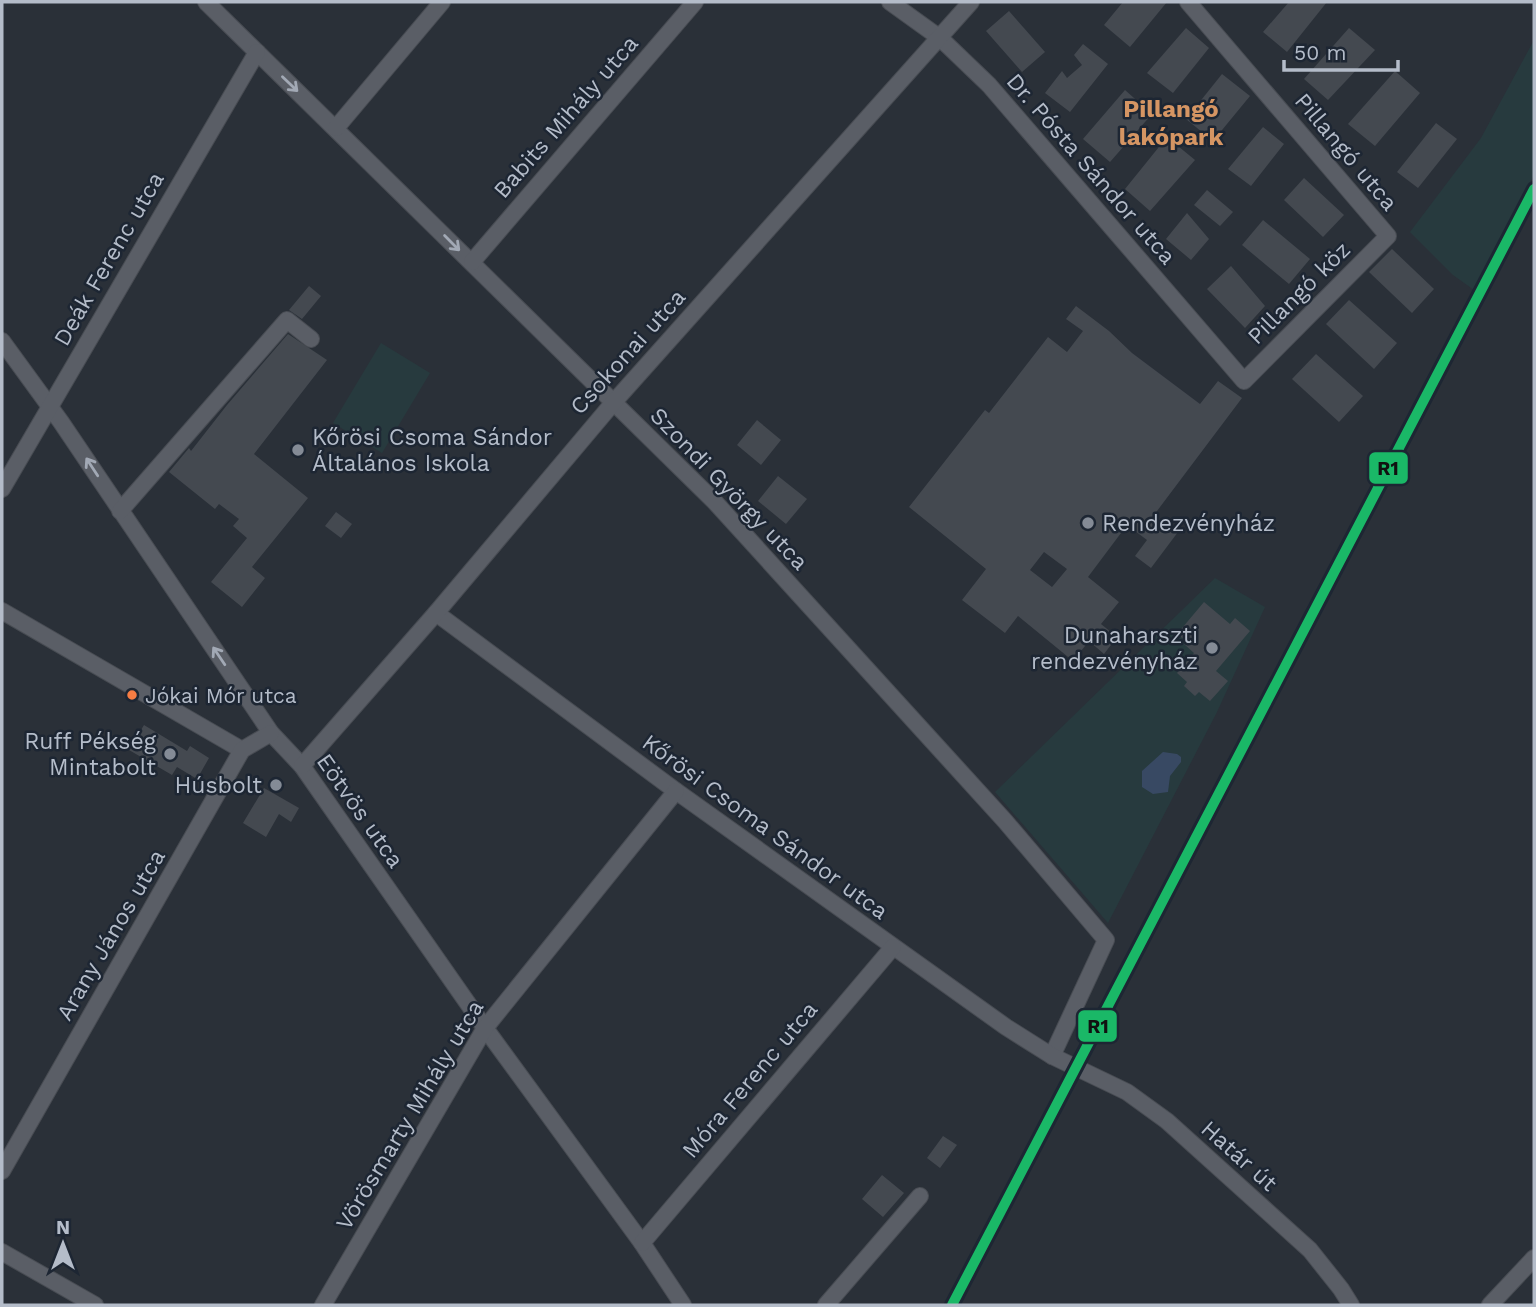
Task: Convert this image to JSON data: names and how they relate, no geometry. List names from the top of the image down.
{
  "streets": {
    "street": [
      "Babits Mihály utca",
      "Pillangó utca",
      "Dr. Pósta Sándor utca",
      "Deák Ferenc utca",
      "Pillangó köz",
      "Csokonai utca",
      "Szondi György utca",
      "Eötvös utca",
      "Kőrösi Csoma Sándor utca",
      "Arany János utca",
      "Móra Ferenc utca",
      "Vörösmarty Mihály utca",
      "Határ út"
    ]
  },
  "crossings": [
    ["Babits Mihály utca", "Szondi György utca"],
    ["Pillangó utca", "Pillangó köz"],
    ["Dr. Pósta Sándor utca", "Pillangó köz"],
    ["Dr. Pósta Sándor utca", "Csokonai utca"],
    ["Deák Ferenc utca", "Szondi György utca"],
    ["Deák Ferenc utca", "Eötvös utca"],
    ["Csokonai utca", "Szondi György utca"],
    ["Csokonai utca", "Eötvös utca"],
    ["Csokonai utca", "Kőrösi Csoma Sándor utca"],
    ["Szondi György utca", "Kőrösi Csoma Sándor utca"],
    ["Eötvös utca", "Arany János utca"],
    ["Eötvös utca", "Móra Ferenc utca"],
    ["Eötvös utca", "Vörösmarty Mihály utca"],
    ["Kőrösi Csoma Sándor utca", "Móra Ferenc utca"],
    ["Kőrösi Csoma Sándor utca", "Vörösmarty Mihály utca"],
    ["Kőrösi Csoma Sándor utca", "Határ út"]
  ],
  "districts": ["Pillangó lakópark"],
  "places": [
    "Kőrösi Csoma Sándor Általános Iskola",
    "Rendezvényház",
    "Dunaharszti rendezvényház",
    "Jókai Mór utca",
    "Ruff Pékség Mintabolt",
    "Húsbolt"
  ],
  "lines": ["transit line R1"],
  "scale_bar": "50 m",
  "north": "top"
}
